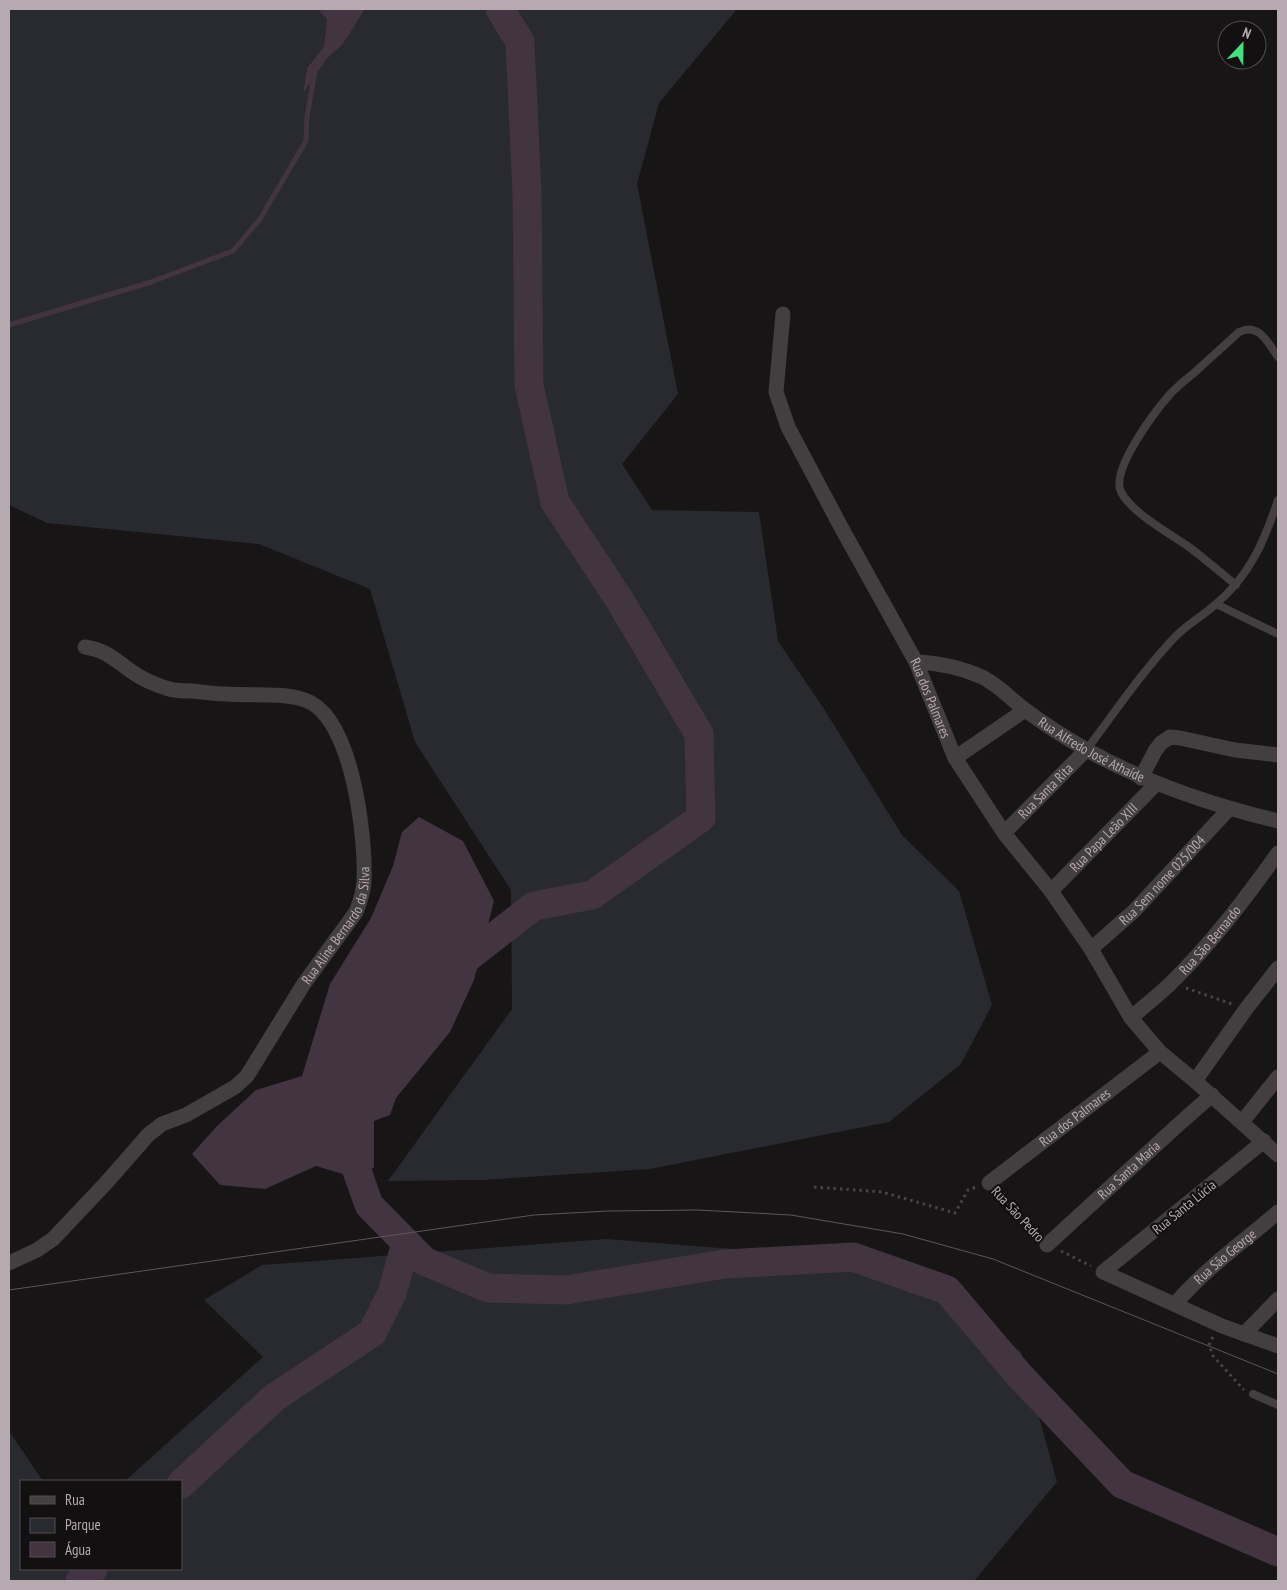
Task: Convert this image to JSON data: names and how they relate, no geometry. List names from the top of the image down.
{
  "streets": {
    "street": [
      "Rua dos Palmares",
      "Rua Alfredo José Athaíde",
      "Rua Santa Rita",
      "Rua Papa Leão XIII",
      "Rua Sem nome 025/004",
      "Rua Aline Bernardo da Silva",
      "Rua São Bernardo",
      "Rua Santa Maria",
      "Rua Santa Lúcia",
      "Rua São George"
    ],
    "path": ["Rua São Pedro"]
  },
  "crossings": [
    ["Rua dos Palmares", "Rua Alfredo José Athaíde"],
    ["Rua dos Palmares", "Rua Santa Rita"],
    ["Rua dos Palmares", "Rua Papa Leão XIII"],
    ["Rua dos Palmares", "Rua Sem nome 025/004"],
    ["Rua dos Palmares", "Rua São Bernardo"],
    ["Rua dos Palmares", "Rua Santa Maria"],
    ["Rua dos Palmares", "Rua Santa Lúcia"],
    ["Rua dos Palmares", "Rua São Pedro"],
    ["Rua Alfredo José Athaíde", "Rua Santa Rita"],
    ["Rua Alfredo José Athaíde", "Rua Papa Leão XIII"],
    ["Rua Alfredo José Athaíde", "Rua Sem nome 025/004"],
    ["Rua Santa Maria", "Rua São Pedro"],
    ["Rua Santa Lúcia", "Rua São Pedro"]
  ],
  "legend": ["Rua", "Parque", "Água"],
  "north": "top"
}
